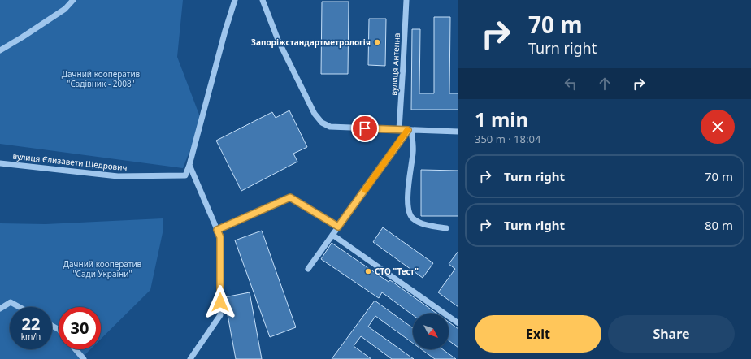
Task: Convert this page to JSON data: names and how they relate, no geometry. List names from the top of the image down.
{
  "streets": {
    "street": ["вулиця Антенна", "вулиця Єлизавети Щедрович"]
  },
  "parks": ["Дачний кооператив \"Садівник - 2008\"", "Дачний кооператив \"Сади України\""],
  "places": ["Запоріжстандартметрологія", "СТО \"Тест\""],
  "north": "bottom right",
  "page": {
    "turn": ["70 m", "Turn right"],
    "heading": ["1 min", "350 m · 18:04"],
    "list": [
      {
        "name": "Turn right",
        "value": "70 m"
      },
      {
        "name": "Turn right",
        "value": "80 m"
      }
    ],
    "speed": "22 km/h",
    "limit": "30",
    "buttons": ["Exit", "Share"]
  }
}
